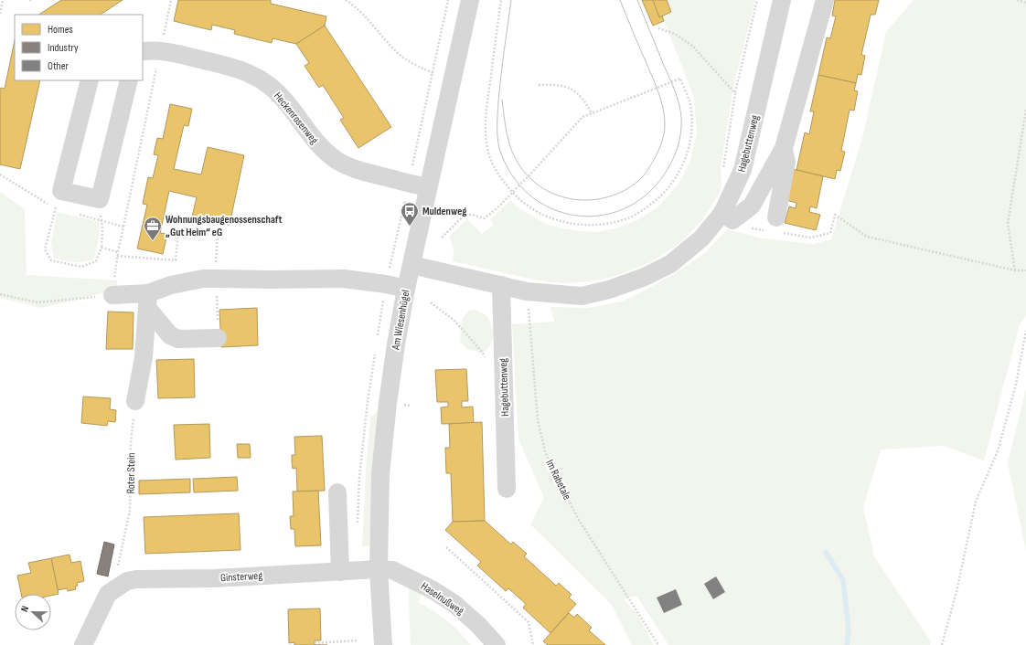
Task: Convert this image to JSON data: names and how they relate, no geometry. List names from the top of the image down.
{
  "streets": {
    "street": [
      "Heckenrosenweg",
      "Hagebuttenweg",
      "Am Wiesenhügel",
      "Ginsterweg",
      "Haselnußweg"
    ],
    "path": ["Roter Stein", "Im Rabetale"]
  },
  "crossings": [
    ["Heckenrosenweg", "Am Wiesenhügel"],
    ["Hagebuttenweg", "Am Wiesenhügel"],
    ["Hagebuttenweg", "Im Rabetale"],
    ["Am Wiesenhügel", "Ginsterweg"],
    ["Am Wiesenhügel", "Haselnußweg"],
    ["Ginsterweg", "Haselnußweg"]
  ],
  "places": {
    "bus stop": ["Muldenweg"],
    "office": ["Wohnungsbaugenossenschaft „Gut Heim“ eG"]
  },
  "legend": ["Homes", "Industry", "Other"],
  "north": "left"
}
